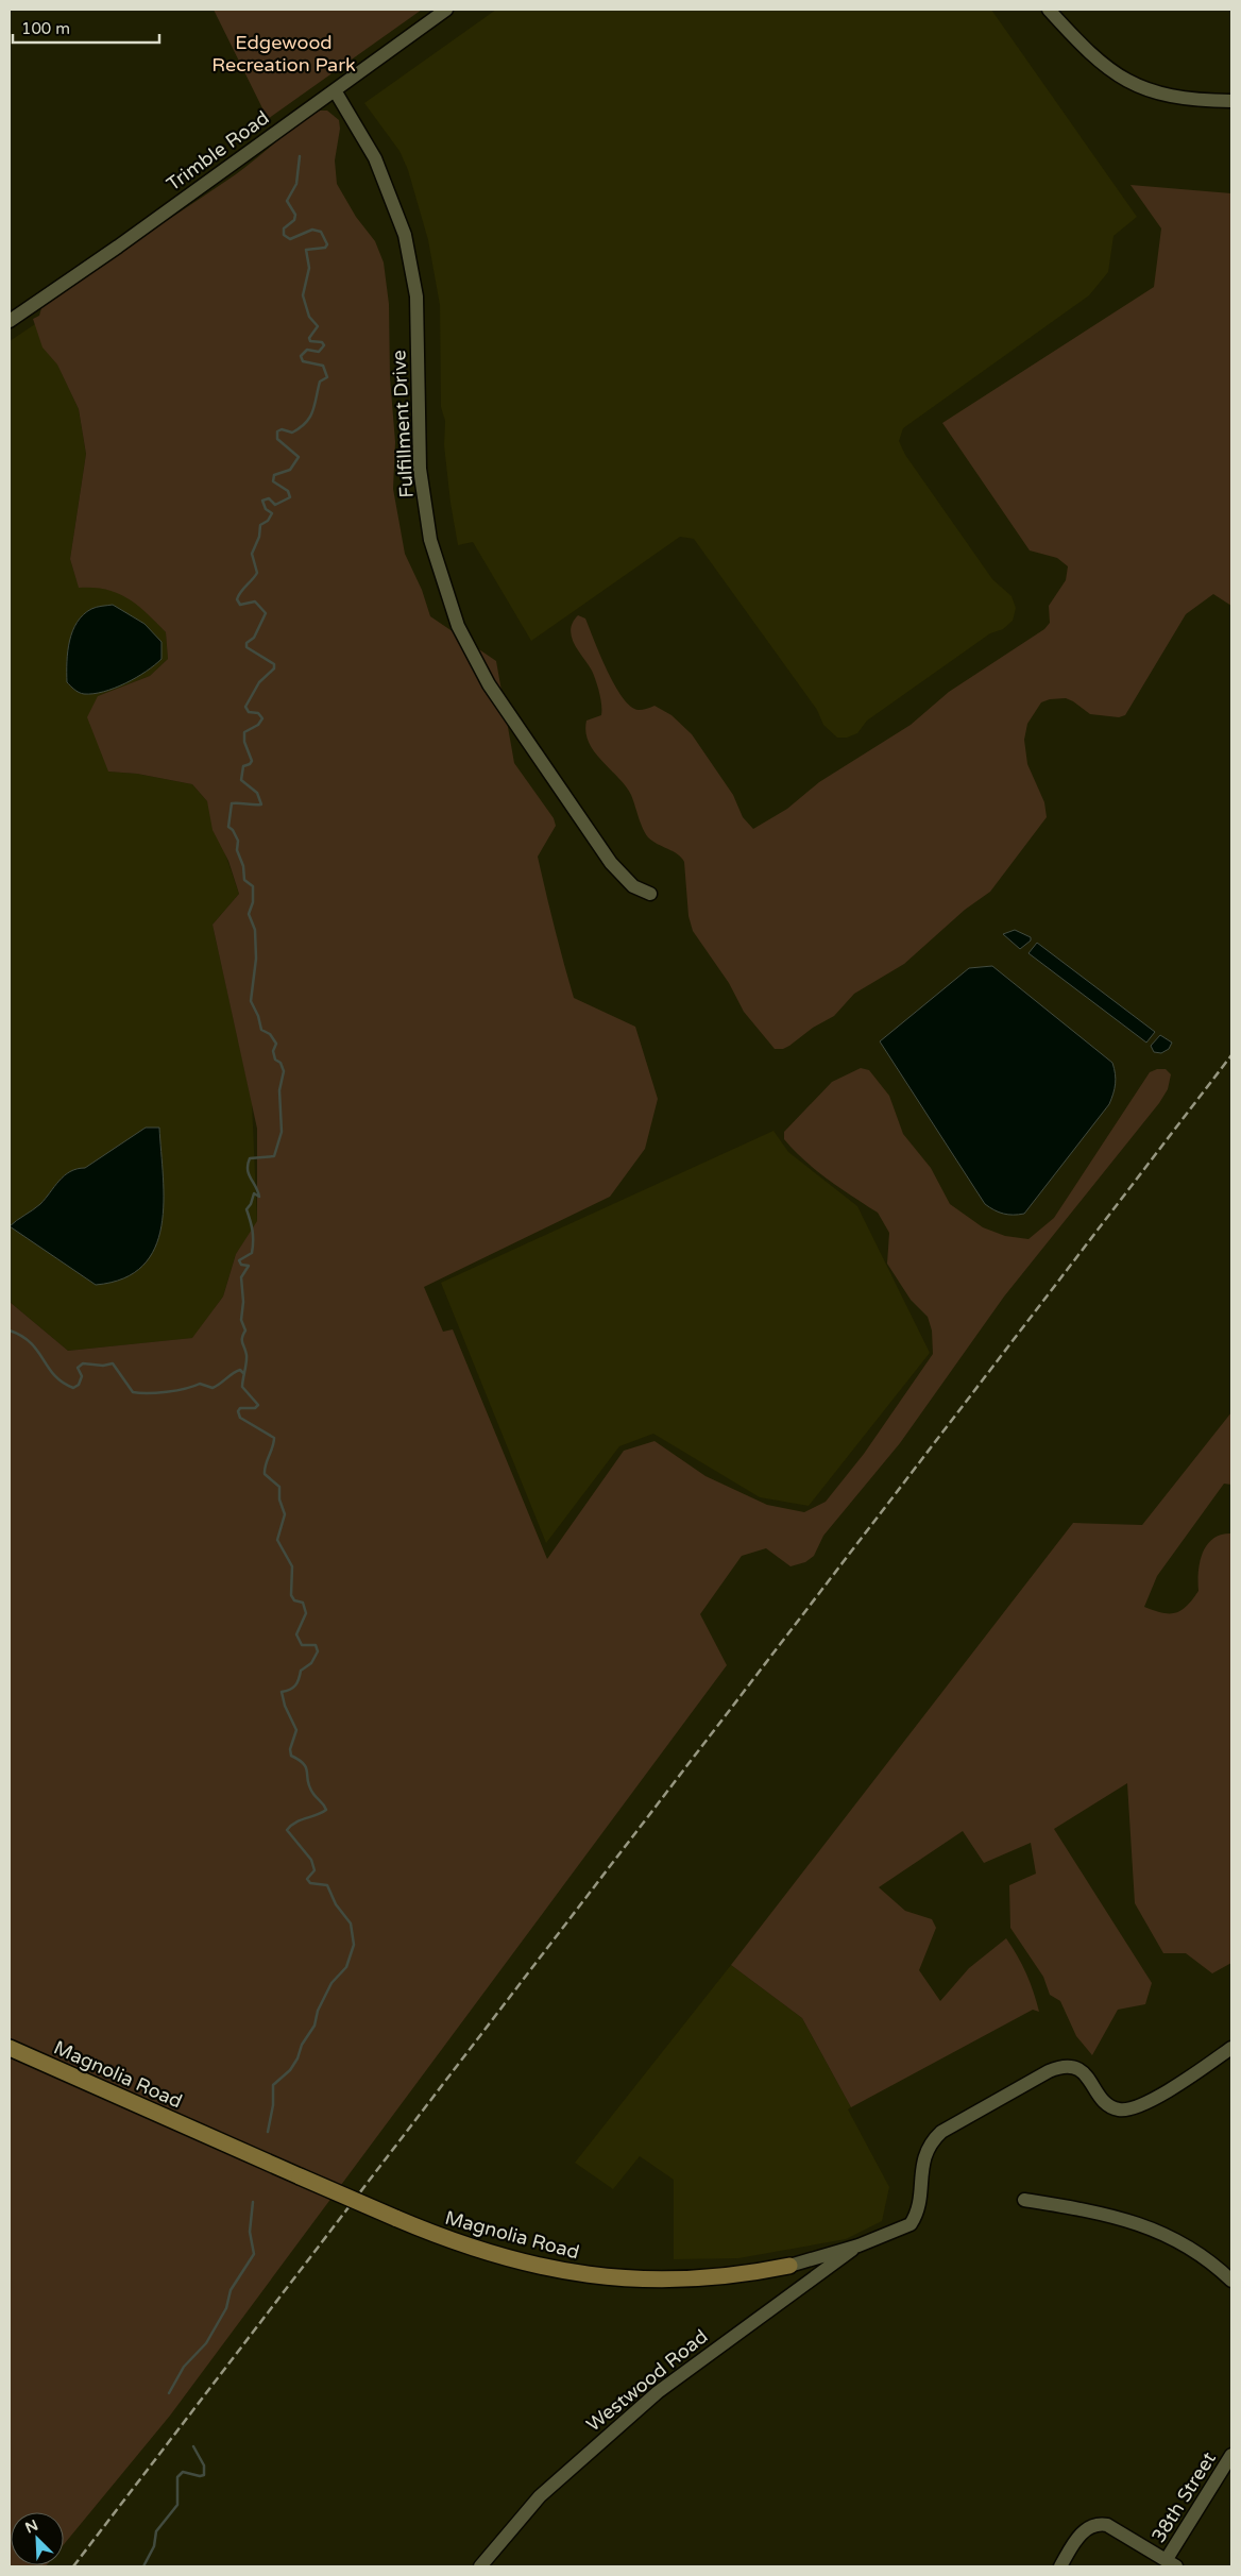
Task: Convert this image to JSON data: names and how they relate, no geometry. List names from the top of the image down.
{
  "streets": {
    "main road": ["Magnolia Road"],
    "street": [
      "Trimble Road",
      "Fulfillment Drive",
      "Westwood Road",
      "38th Street"
    ]
  },
  "crossings": [
    ["Trimble Road", "Fulfillment Drive"],
    ["Magnolia Road", "Westwood Road"]
  ],
  "parks": ["Edgewood Recreation Park"],
  "scale_bar": "100 m",
  "north": "top left"
}
